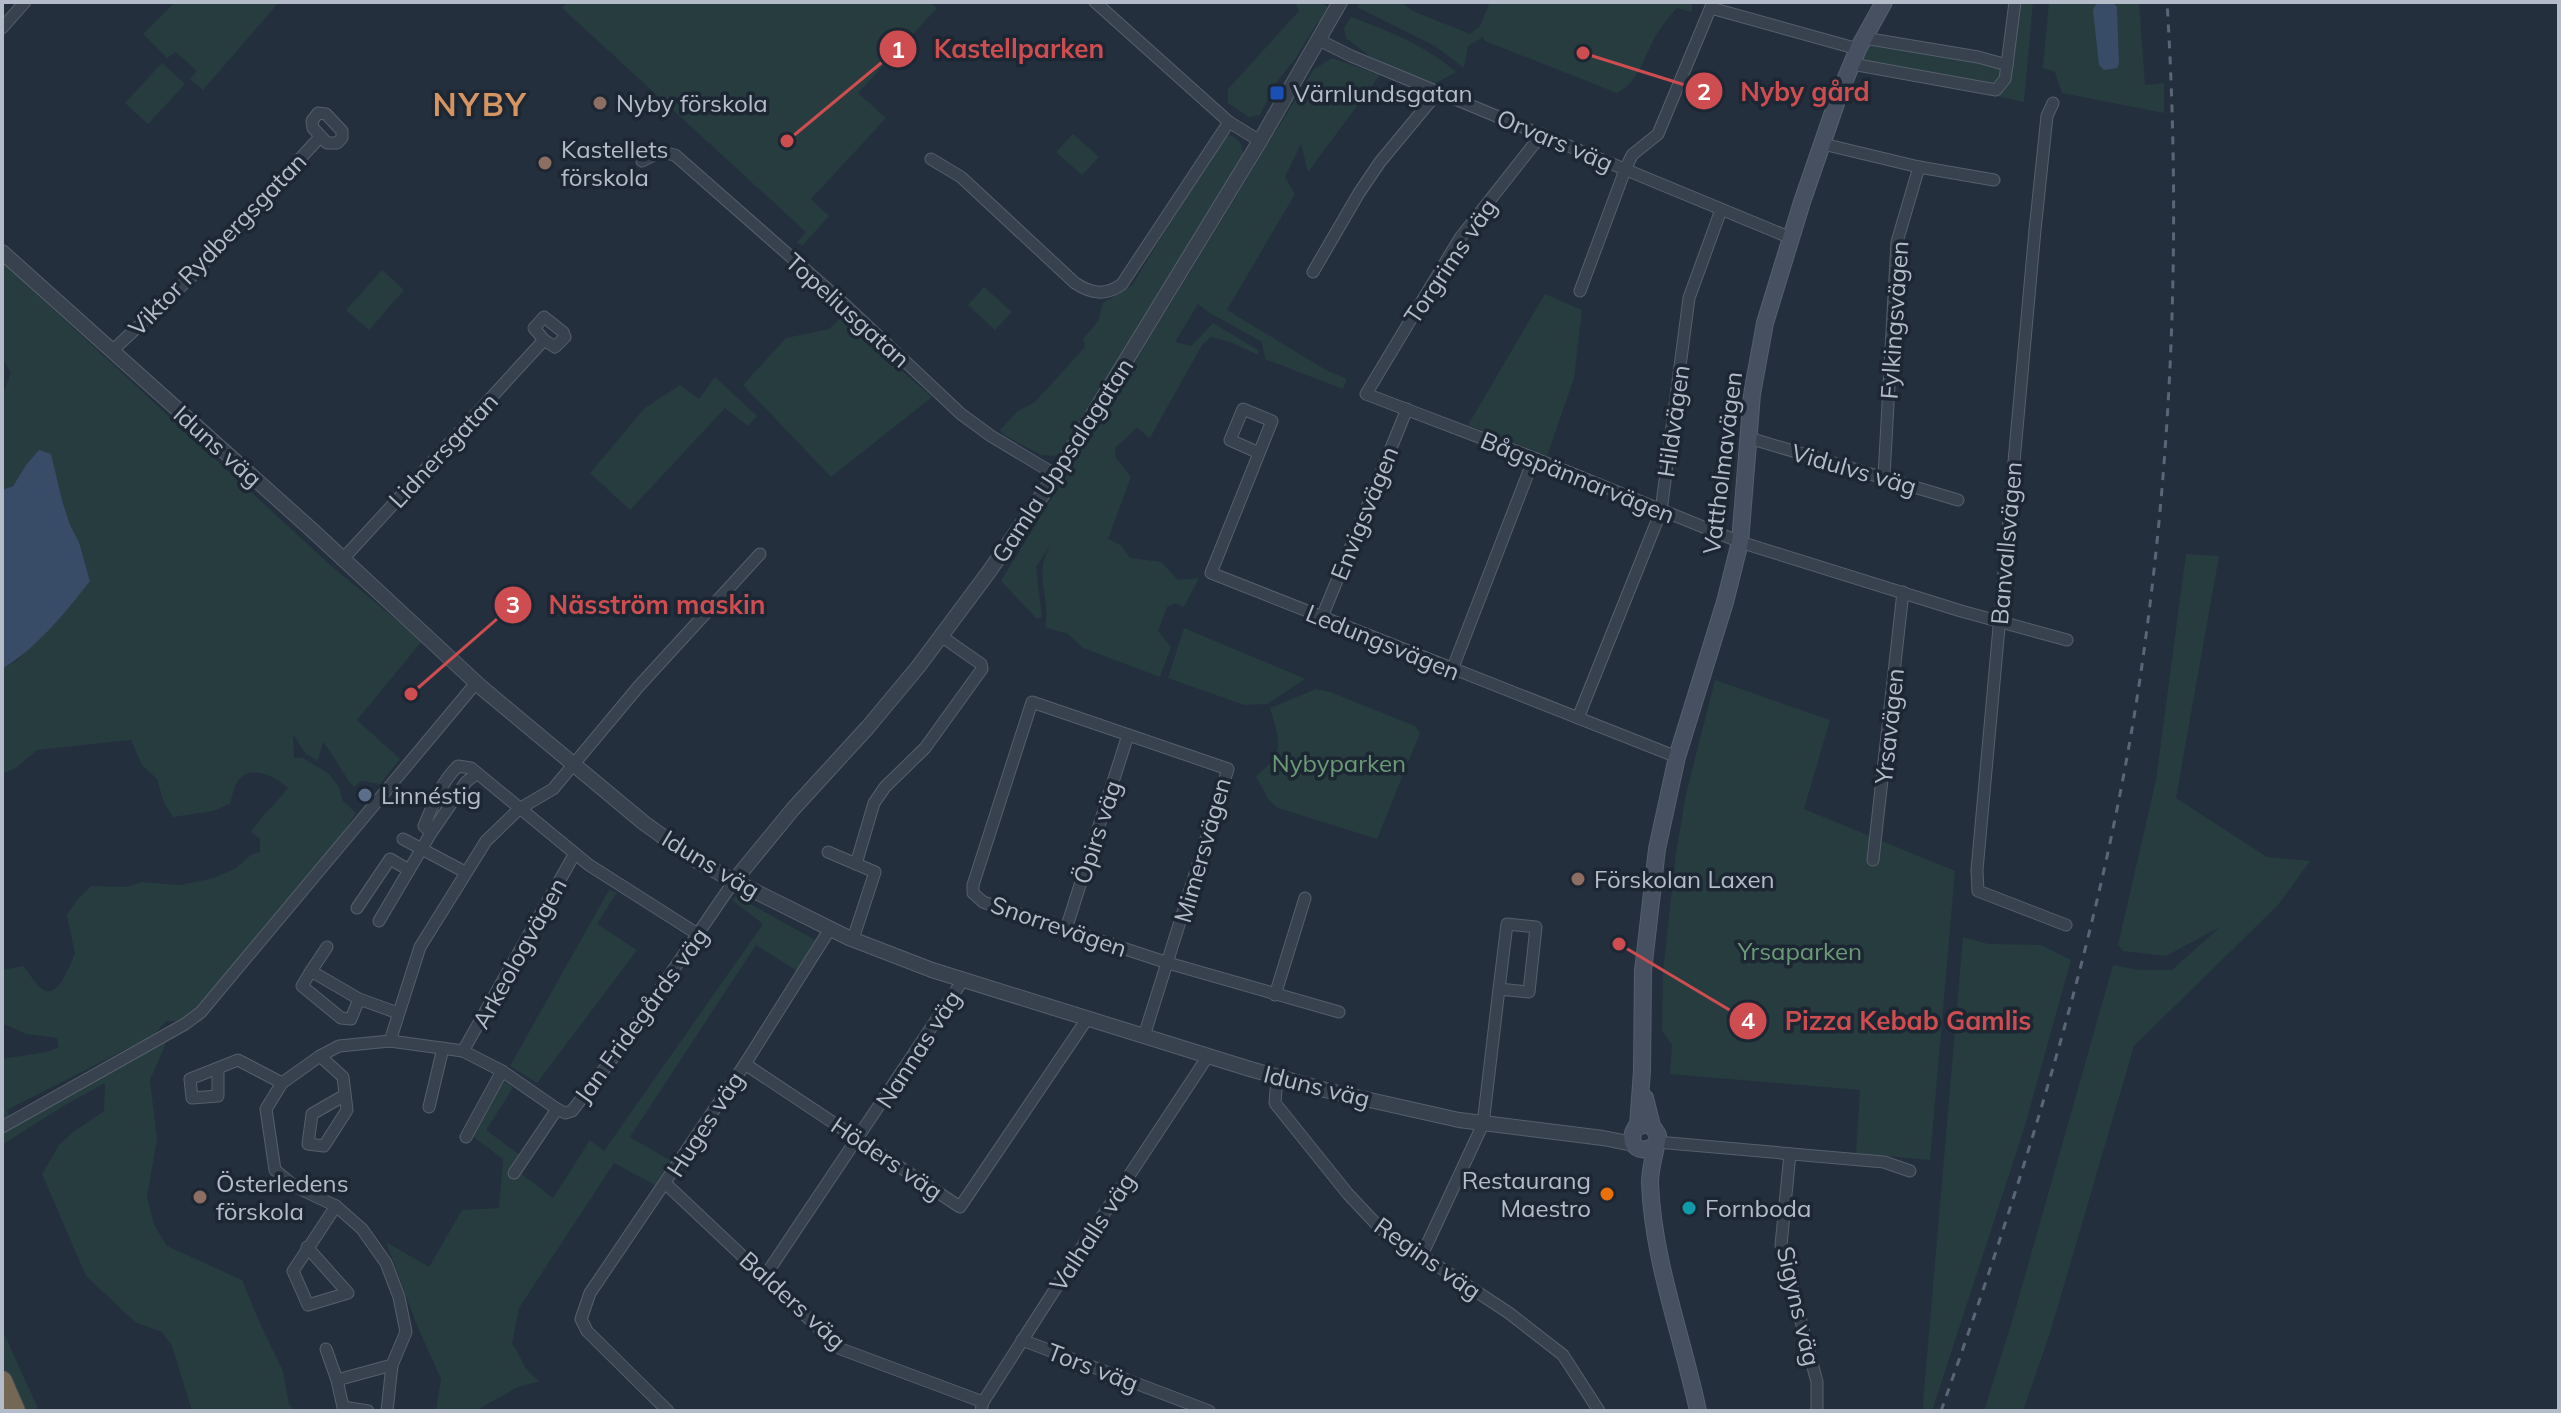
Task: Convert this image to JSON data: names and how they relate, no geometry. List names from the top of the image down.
{
  "streets": {
    "main road": ["Vattholmavägen"],
    "street": [
      "Orvars väg",
      "Viktor Rydbergsgatan",
      "Torgrims väg",
      "Topeliusgatan",
      "Fylkingsvägen",
      "Hildvägen",
      "Iduns väg",
      "Lidnersgatan",
      "Gamla Uppsalagatan",
      "Vidulvs väg",
      "Bågspännarvägen",
      "Envigsvägen",
      "Banvallsvägen",
      "Ledungsvägen",
      "Yrsavägen",
      "Öpirs väg",
      "Mimersvägen",
      "Snorrevägen",
      "Arkeologvägen",
      "Jan Fridegårds väg",
      "Nannas väg",
      "Huges väg",
      "Höders väg",
      "Valhalls väg",
      "Regins väg",
      "Balders väg",
      "Sigyns väg",
      "Tors väg"
    ]
  },
  "crossings": [
    ["Orvars väg", "Torgrims väg"],
    ["Orvars väg", "Hildvägen"],
    ["Orvars väg", "Gamla Uppsalagatan"],
    ["Orvars väg", "Vattholmavägen"],
    ["Viktor Rydbergsgatan", "Iduns väg"],
    ["Torgrims väg", "Bågspännarvägen"],
    ["Topeliusgatan", "Gamla Uppsalagatan"],
    ["Fylkingsvägen", "Vidulvs väg"],
    ["Hildvägen", "Bågspännarvägen"],
    ["Hildvägen", "Ledungsvägen"],
    ["Iduns väg", "Lidnersgatan"],
    ["Iduns väg", "Gamla Uppsalagatan"],
    ["Iduns väg", "Vattholmavägen"],
    ["Iduns väg", "Mimersvägen"],
    ["Iduns väg", "Jan Fridegårds väg"],
    ["Iduns väg", "Nannas väg"],
    ["Iduns väg", "Huges väg"],
    ["Iduns väg", "Höders väg"],
    ["Iduns väg", "Valhalls väg"],
    ["Iduns väg", "Sigyns väg"],
    ["Gamla Uppsalagatan", "Jan Fridegårds väg"],
    ["Vattholmavägen", "Vidulvs väg"],
    ["Vattholmavägen", "Bågspännarvägen"],
    ["Vattholmavägen", "Ledungsvägen"],
    ["Bågspännarvägen", "Envigsvägen"],
    ["Bågspännarvägen", "Banvallsvägen"],
    ["Bågspännarvägen", "Yrsavägen"],
    ["Envigsvägen", "Ledungsvägen"],
    ["Öpirs väg", "Mimersvägen"],
    ["Öpirs väg", "Snorrevägen"],
    ["Mimersvägen", "Snorrevägen"],
    ["Arkeologvägen", "Jan Fridegårds väg"],
    ["Nannas väg", "Höders väg"],
    ["Nannas väg", "Balders väg"],
    ["Huges väg", "Höders väg"],
    ["Huges väg", "Balders väg"],
    ["Valhalls väg", "Balders väg"],
    ["Valhalls väg", "Tors väg"]
  ],
  "districts": ["NYBY"],
  "parks": ["Nybyparken", "Yrsaparken"],
  "places": {
    "other": [
      "Nyby gård",
      "Nyby förskola",
      "Kastellparken",
      "Kastellets förskola",
      "Näsström maskin",
      "Linnéstig",
      "Förskolan Laxen",
      "Pizza Kebab Gamlis",
      "Restaurang Maestro",
      "Österledens förskola",
      "Fornboda"
    ],
    "transit": ["Värnlundsgatan"]
  }
}
